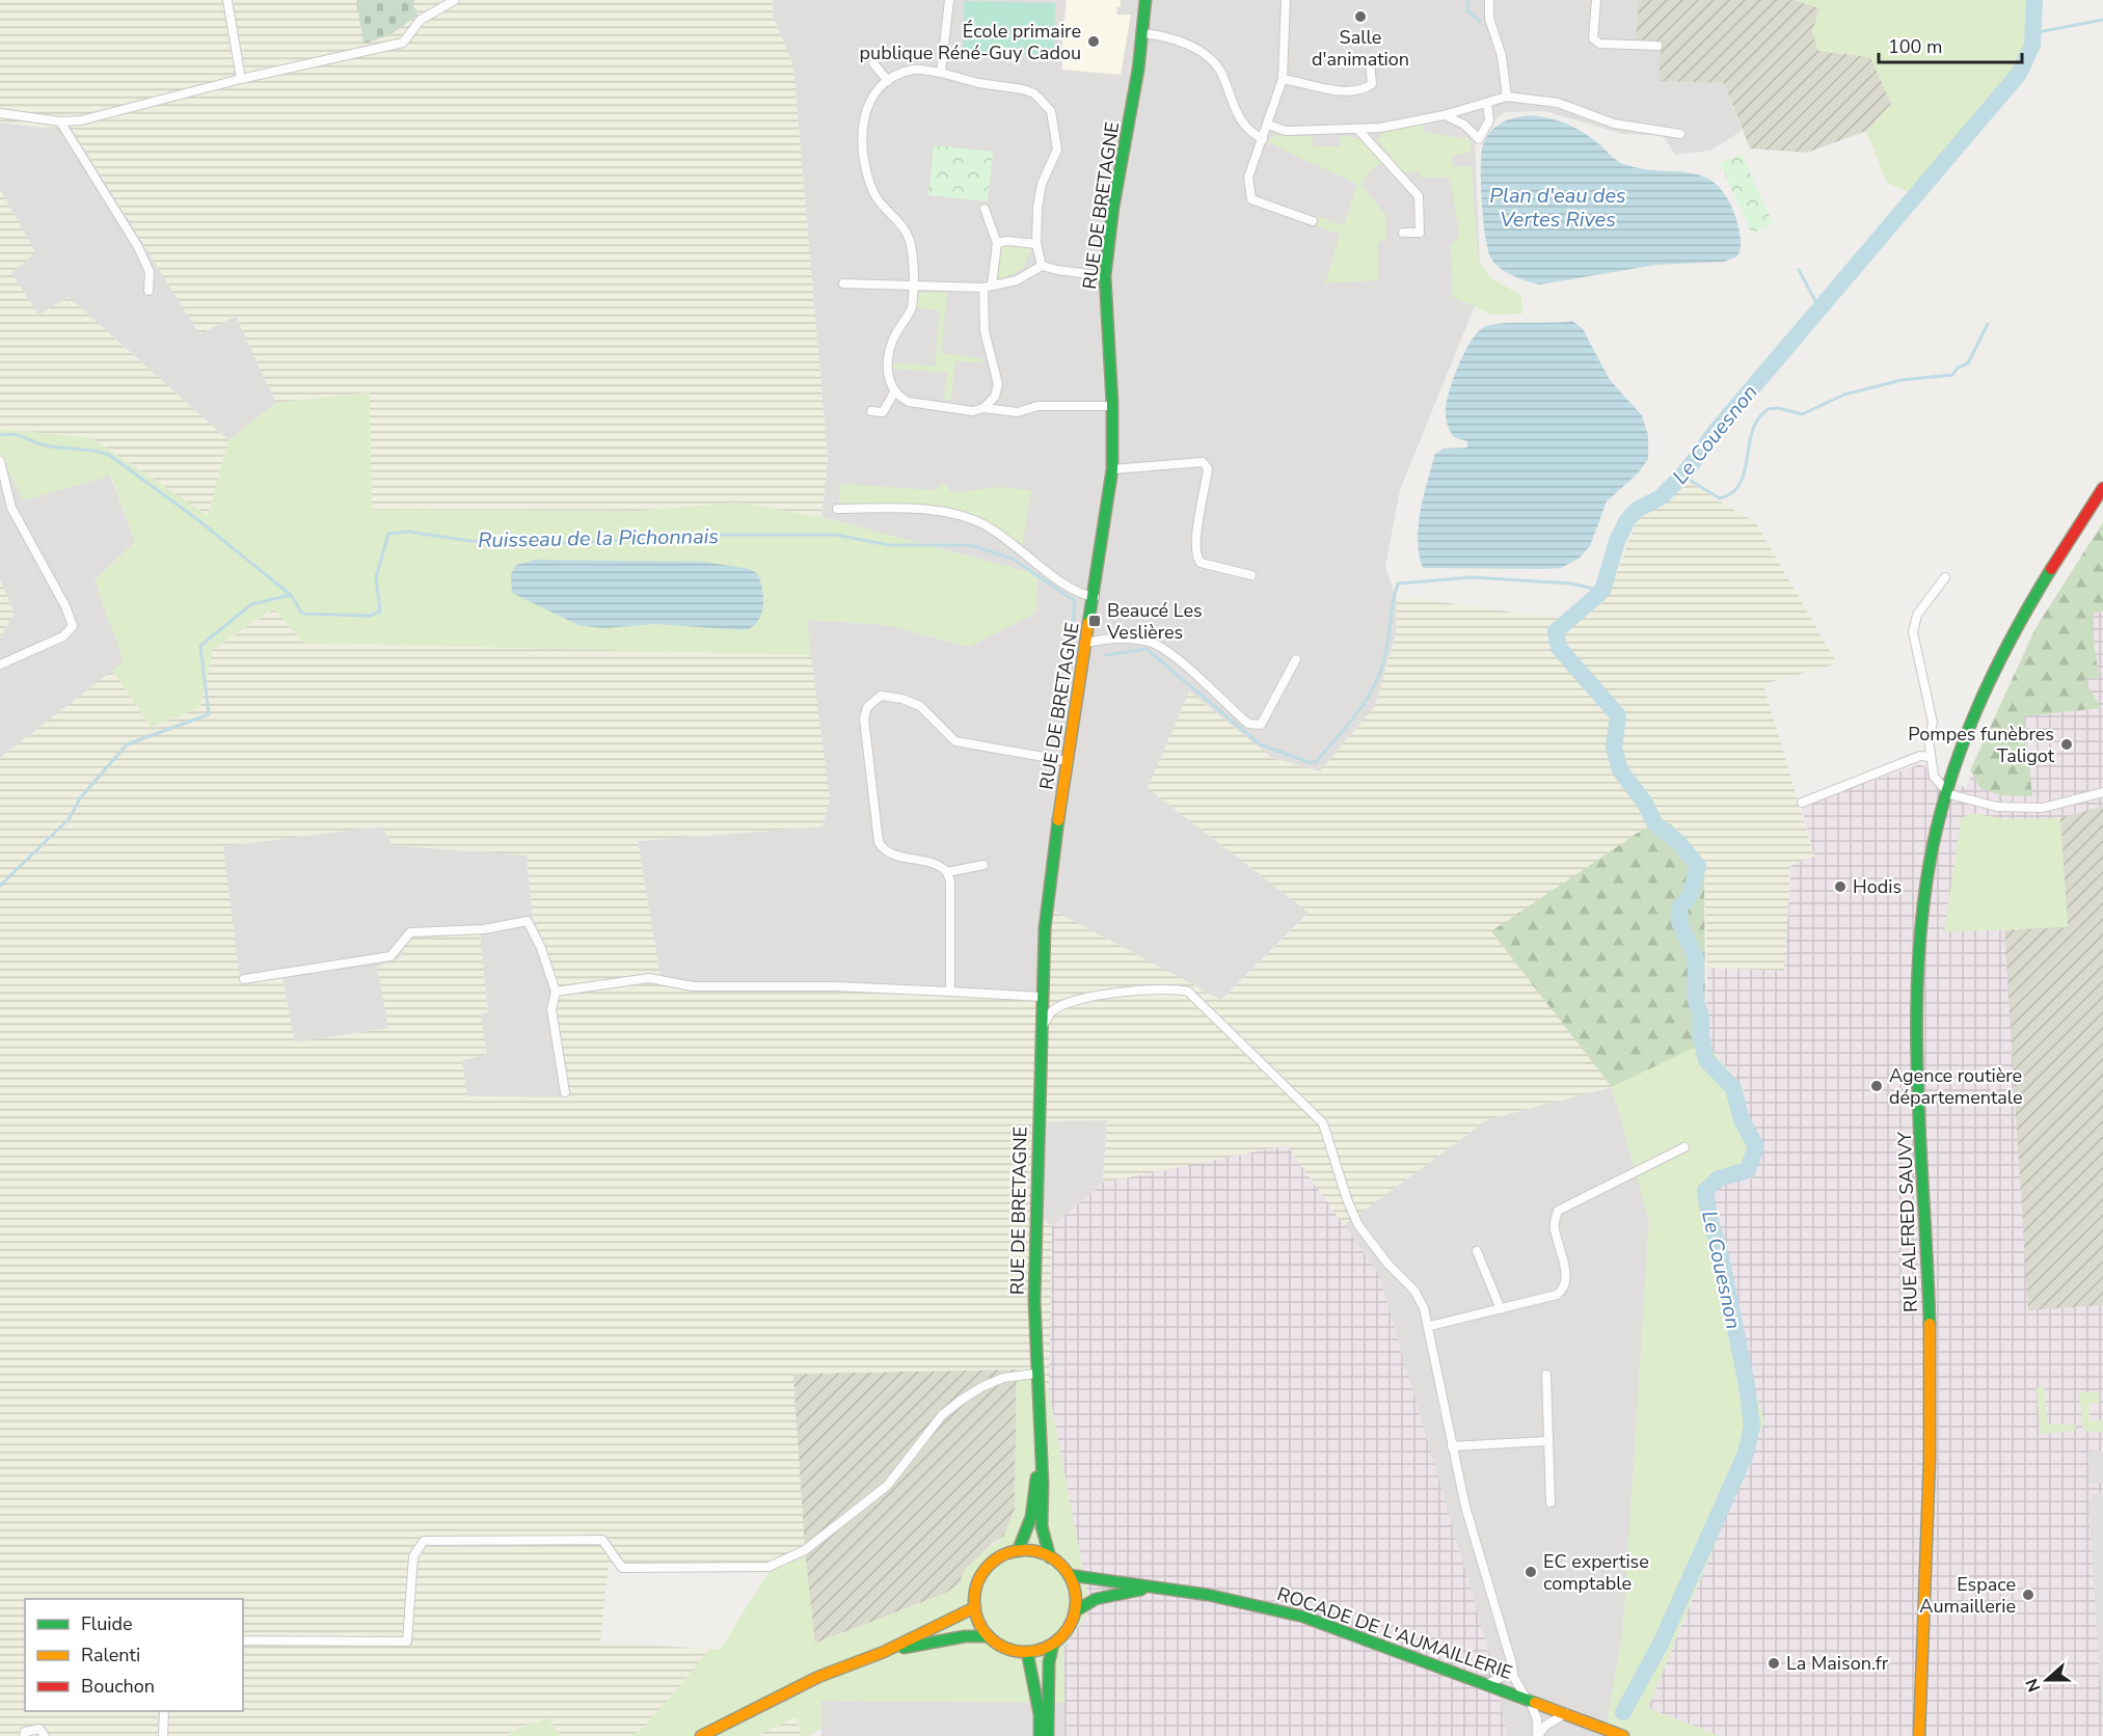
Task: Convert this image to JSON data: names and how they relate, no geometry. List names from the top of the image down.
{
  "streets": {
    "main road": ["RUE DE BRETAGNE", "RUE ALFRED SAUVY", "ROCADE DE L'AUMAILLERIE"]
  },
  "crossings": [
    ["RUE DE BRETAGNE", "ROCADE DE L'AUMAILLERIE"]
  ],
  "water": ["Plan d'eau des Vertes Rives", "Le Couesnon", "Ruisseau de la Pichonnais"],
  "places": {
    "other": [
      "Salle d'animation",
      "École primaire publique Réné-Guy Cadou",
      "Pompes funèbres Taligot",
      "Hodis",
      "Agence routière départementale",
      "EC expertise comptable",
      "Espace Aumaillerie",
      "La Maison.fr"
    ],
    "transit": ["Beaucé Les Veslières"]
  },
  "legend": ["Fluide", "Ralenti", "Bouchon"],
  "scale_bar": "100 m",
  "north": "left"
}
